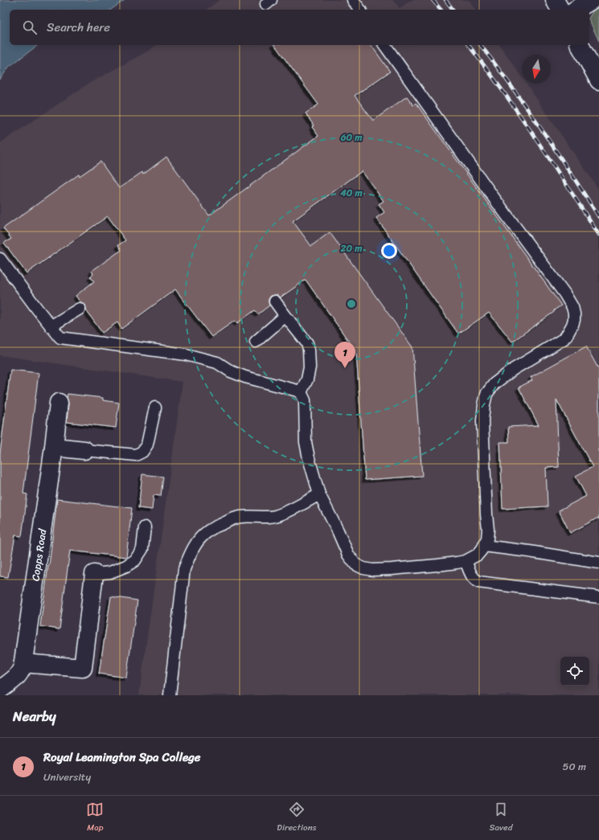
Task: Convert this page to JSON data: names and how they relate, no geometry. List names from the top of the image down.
{
  "streets": {
    "street": ["Copps Road"]
  },
  "north": "bottom",
  "page": {
    "search": "Search here",
    "pins": "1",
    "heading": "Nearby",
    "list": [
      {
        "mark": "1",
        "name": "Royal Leamington Spa College",
        "note": "University",
        "value": "50 m"
      }
    ],
    "nav": ["Map", "Directions", "Saved"]
  },
  "rings": ["60 m", "40 m", "20 m"]
}
